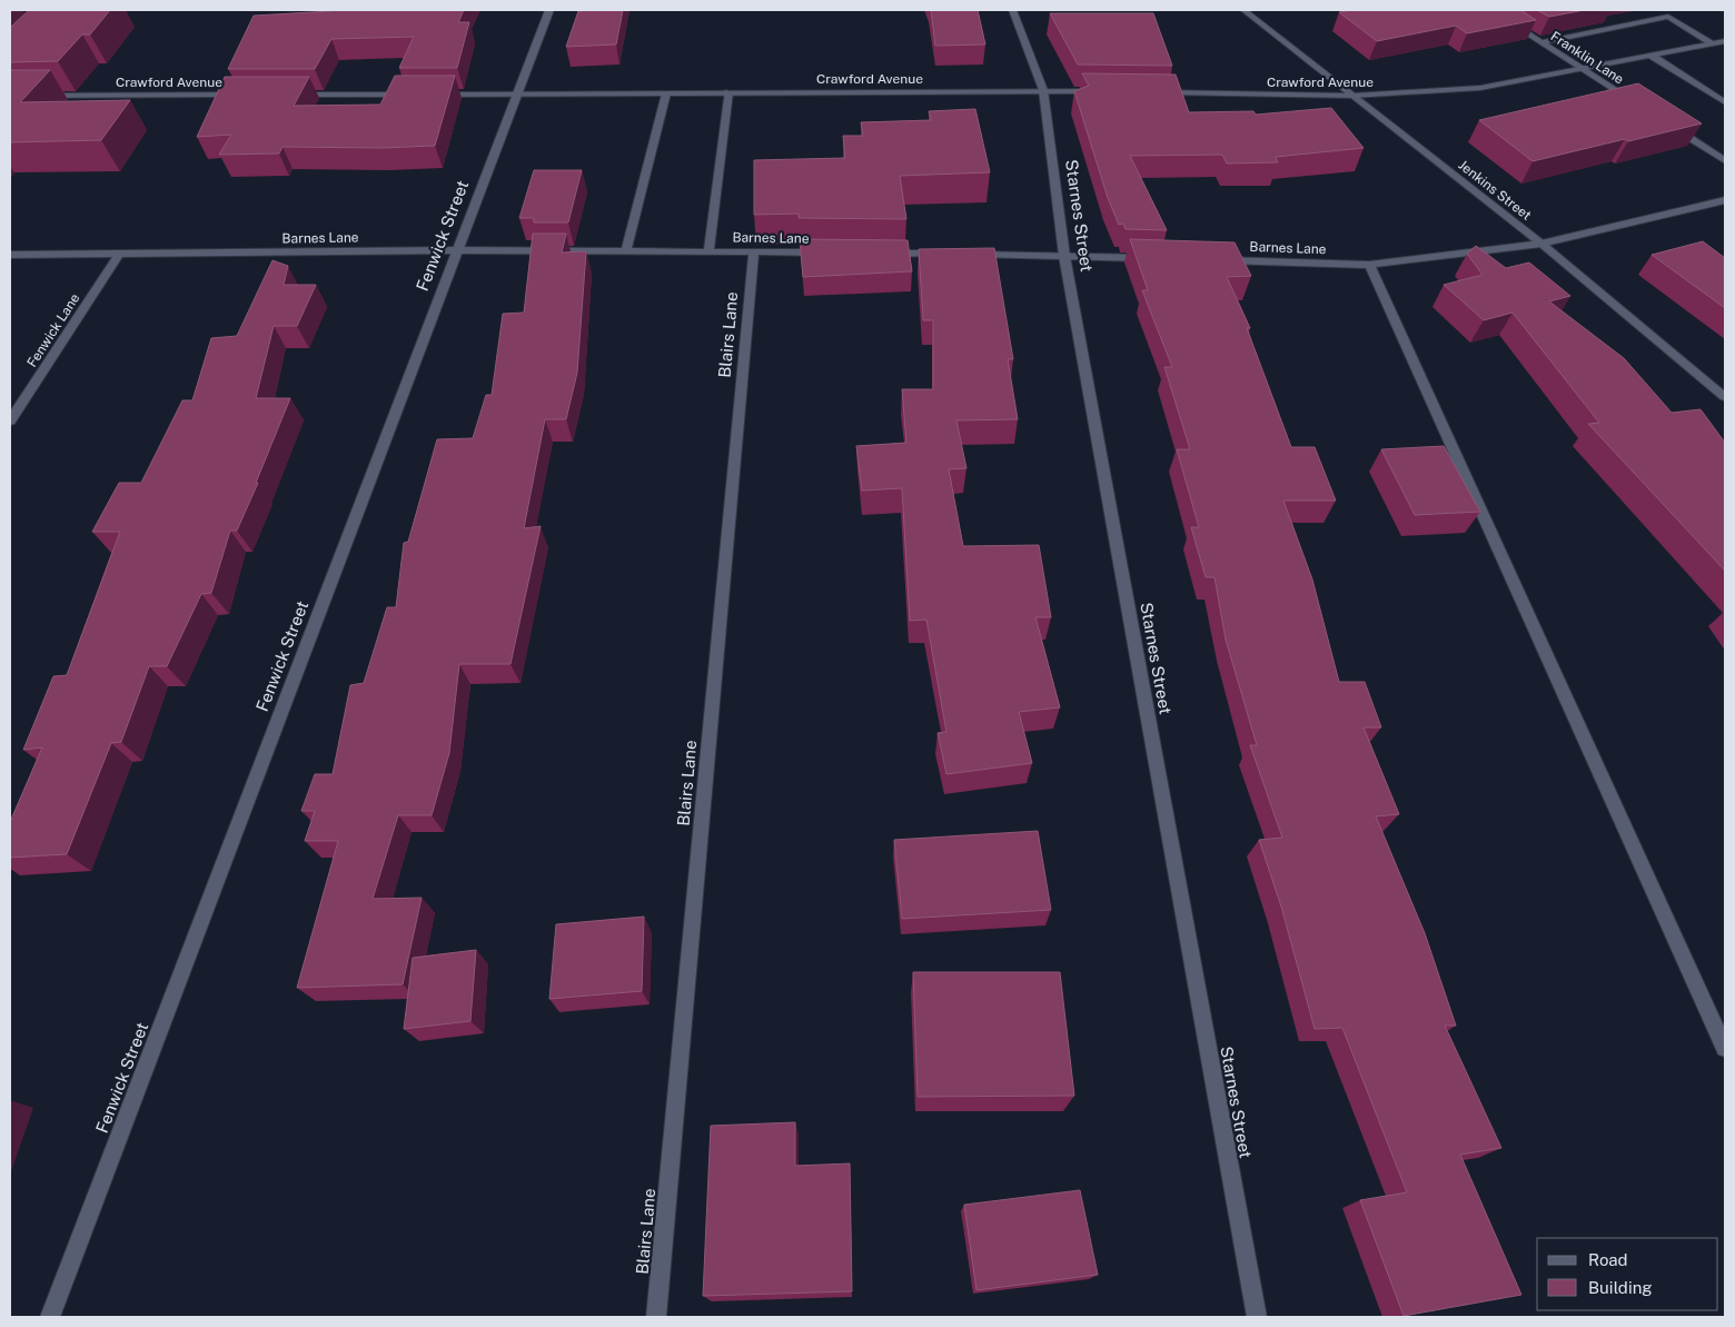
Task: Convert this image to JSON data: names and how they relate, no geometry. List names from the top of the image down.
{
  "streets": {
    "street": [
      "Franklin Lane",
      "Crawford Avenue",
      "Jenkins Street",
      "Starnes Street",
      "Fenwick Street",
      "Barnes Lane",
      "Fenwick Lane",
      "Blairs Lane"
    ]
  },
  "crossings": [
    ["Franklin Lane", "Crawford Avenue"],
    ["Crawford Avenue", "Jenkins Street"],
    ["Crawford Avenue", "Starnes Street"],
    ["Crawford Avenue", "Fenwick Street"],
    ["Jenkins Street", "Barnes Lane"],
    ["Fenwick Street", "Barnes Lane"],
    ["Barnes Lane", "Fenwick Lane"],
    ["Barnes Lane", "Blairs Lane"]
  ],
  "legend": ["Road", "Building"]
}
